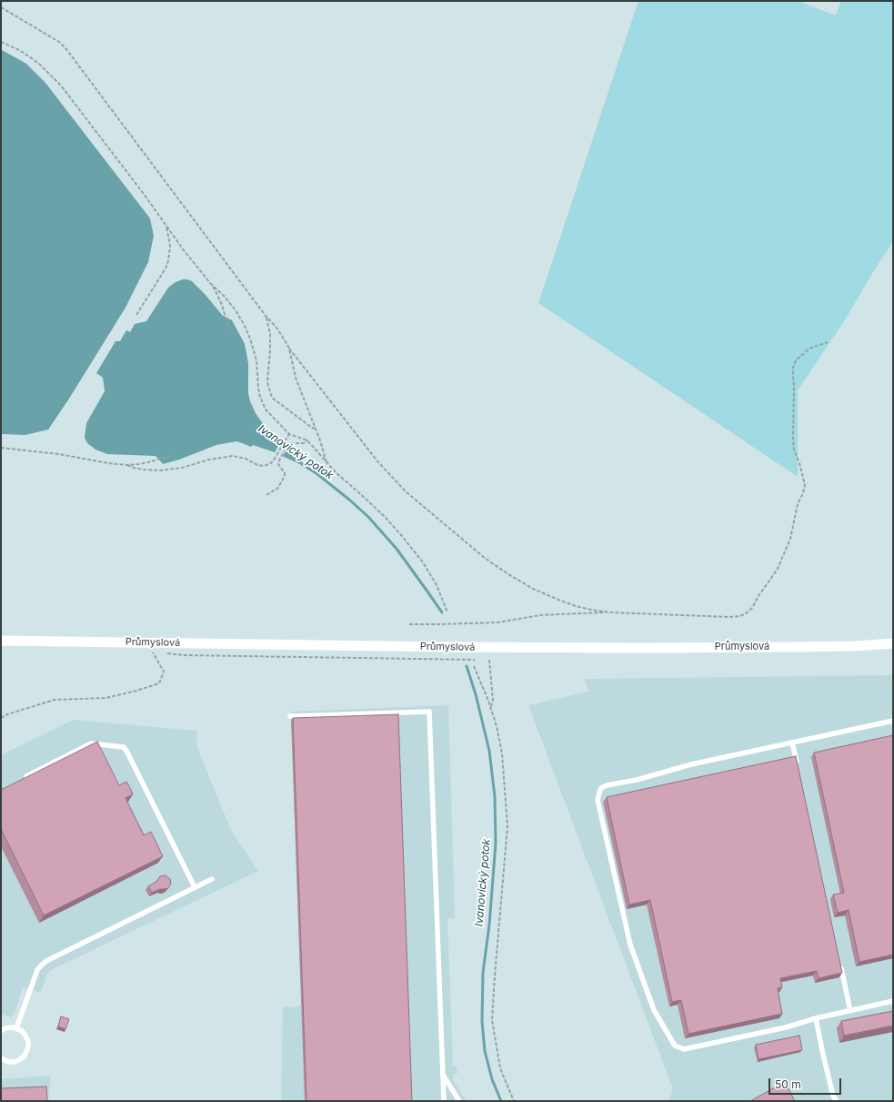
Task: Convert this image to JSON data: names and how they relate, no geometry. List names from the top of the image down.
{
  "streets": {
    "street": ["Průmyslová"]
  },
  "water": ["Ivanovický potok"],
  "scale_bar": "50 m"
}
